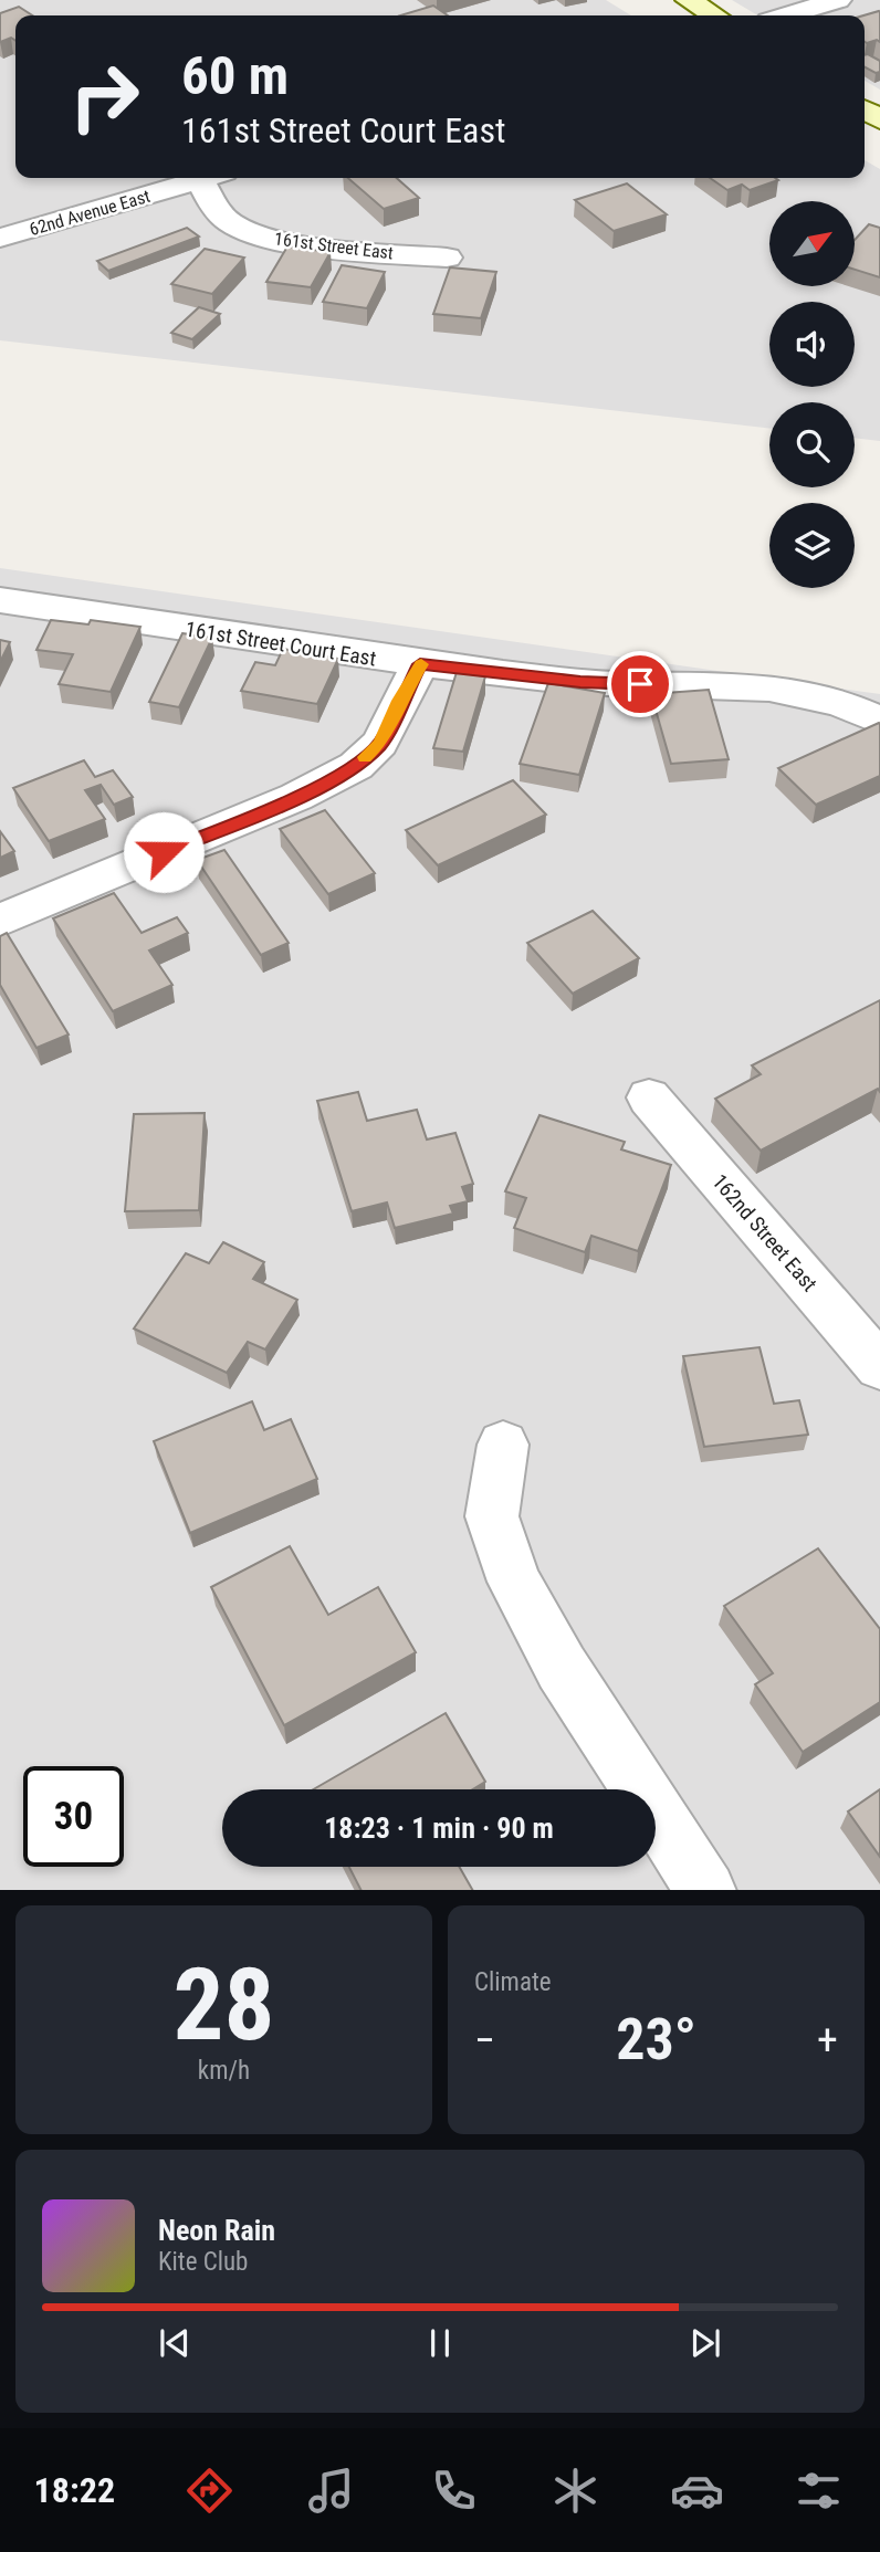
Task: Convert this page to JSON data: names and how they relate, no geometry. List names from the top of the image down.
{
  "streets": {
    "street": [
      "62nd Avenue East",
      "161st Street East",
      "161st Street Court East",
      "162nd Street East"
    ]
  },
  "north": "top right",
  "page": {
    "turn": ["60 m", "161st Street Court East"],
    "limit": "30",
    "trip": "18:23 · 1 min · 90 m",
    "tile": [
      ["28", "km/h"],
      "Climate"
    ],
    "heat": ["−", "23°", "+"],
    "song": ["Neon Rain", "Kite Club"],
    "tabs": "18:22"
  }
}
